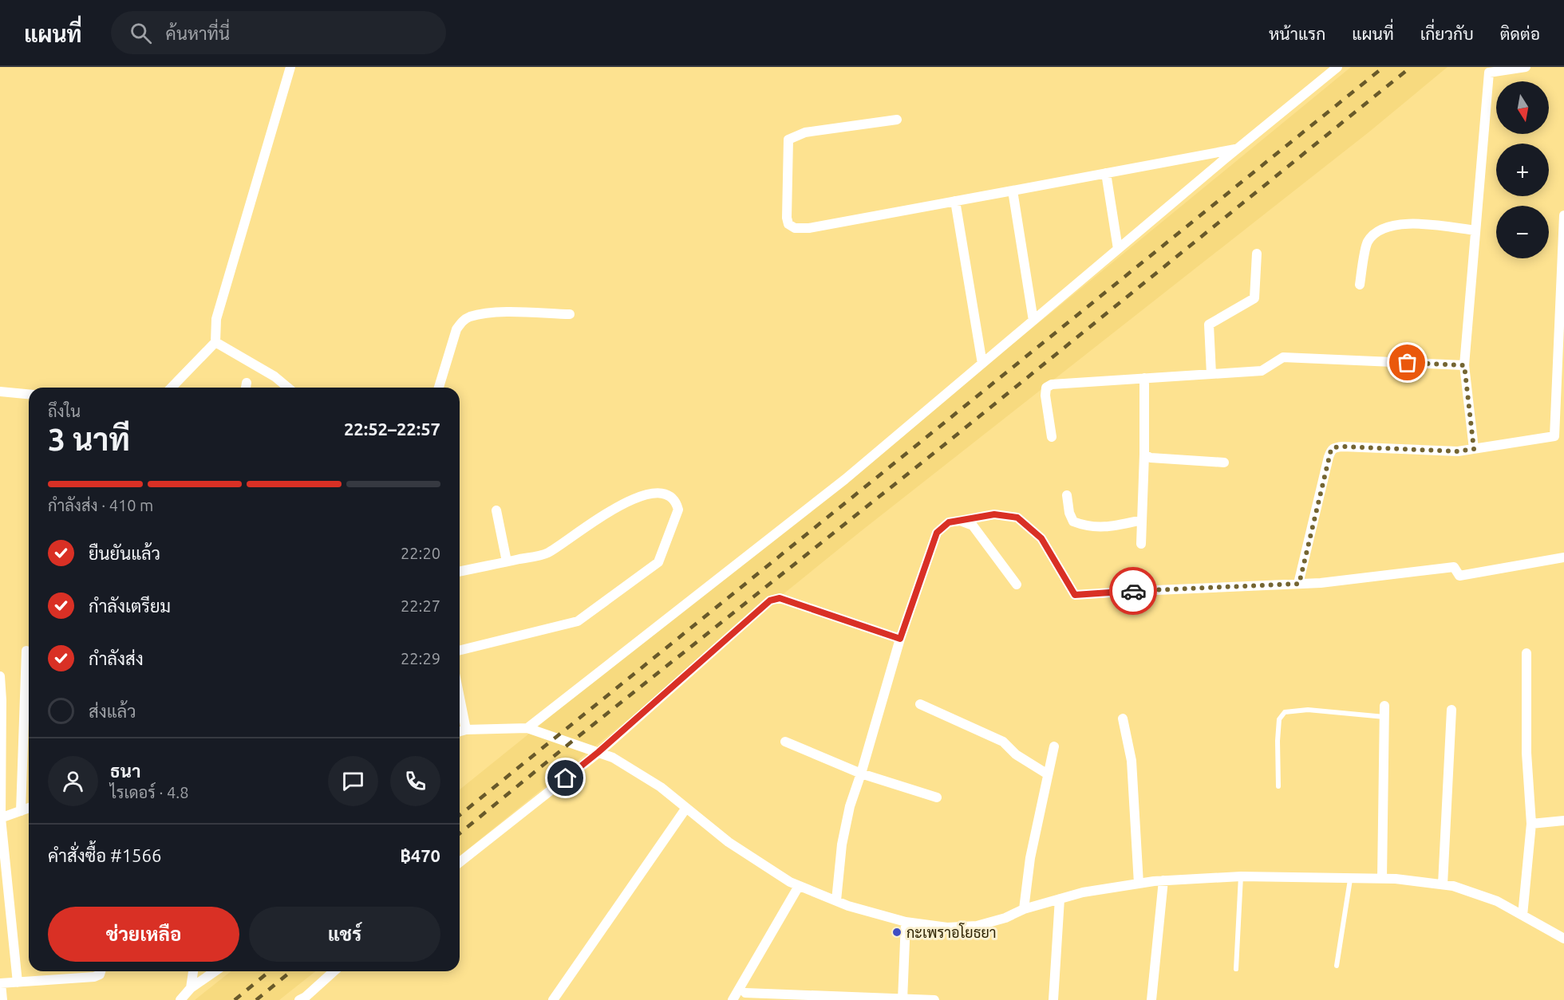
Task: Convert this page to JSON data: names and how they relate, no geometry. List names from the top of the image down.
{
  "places": ["กะเพราอโยธยา"],
  "north": "bottom",
  "page": {
    "header": "แผนที่",
    "search": "ค้นหาที่นี่",
    "nav": [
      "หน้าแรก",
      "แผนที่",
      "เกี่ยวกับ",
      "ติดต่อ"
    ],
    "map_buttons": ["+", "−"],
    "heading": ["3 นาที", "ถึงใน", "22:52–22:57"],
    "panel": [
      "ธนา",
      "ไรเดอร์ · 4.8",
      "คำสั่งซื้อ #1566",
      "฿470"
    ],
    "bar": "กำลังส่ง · 410 m",
    "list": [
      ["ยืนยันแล้ว", "22:20"],
      ["กำลังเตรียม", "22:27"],
      ["กำลังส่ง", "22:29"],
      "ส่งแล้ว"
    ],
    "buttons": ["ช่วยเหลือ", "แชร์"]
  }
}
